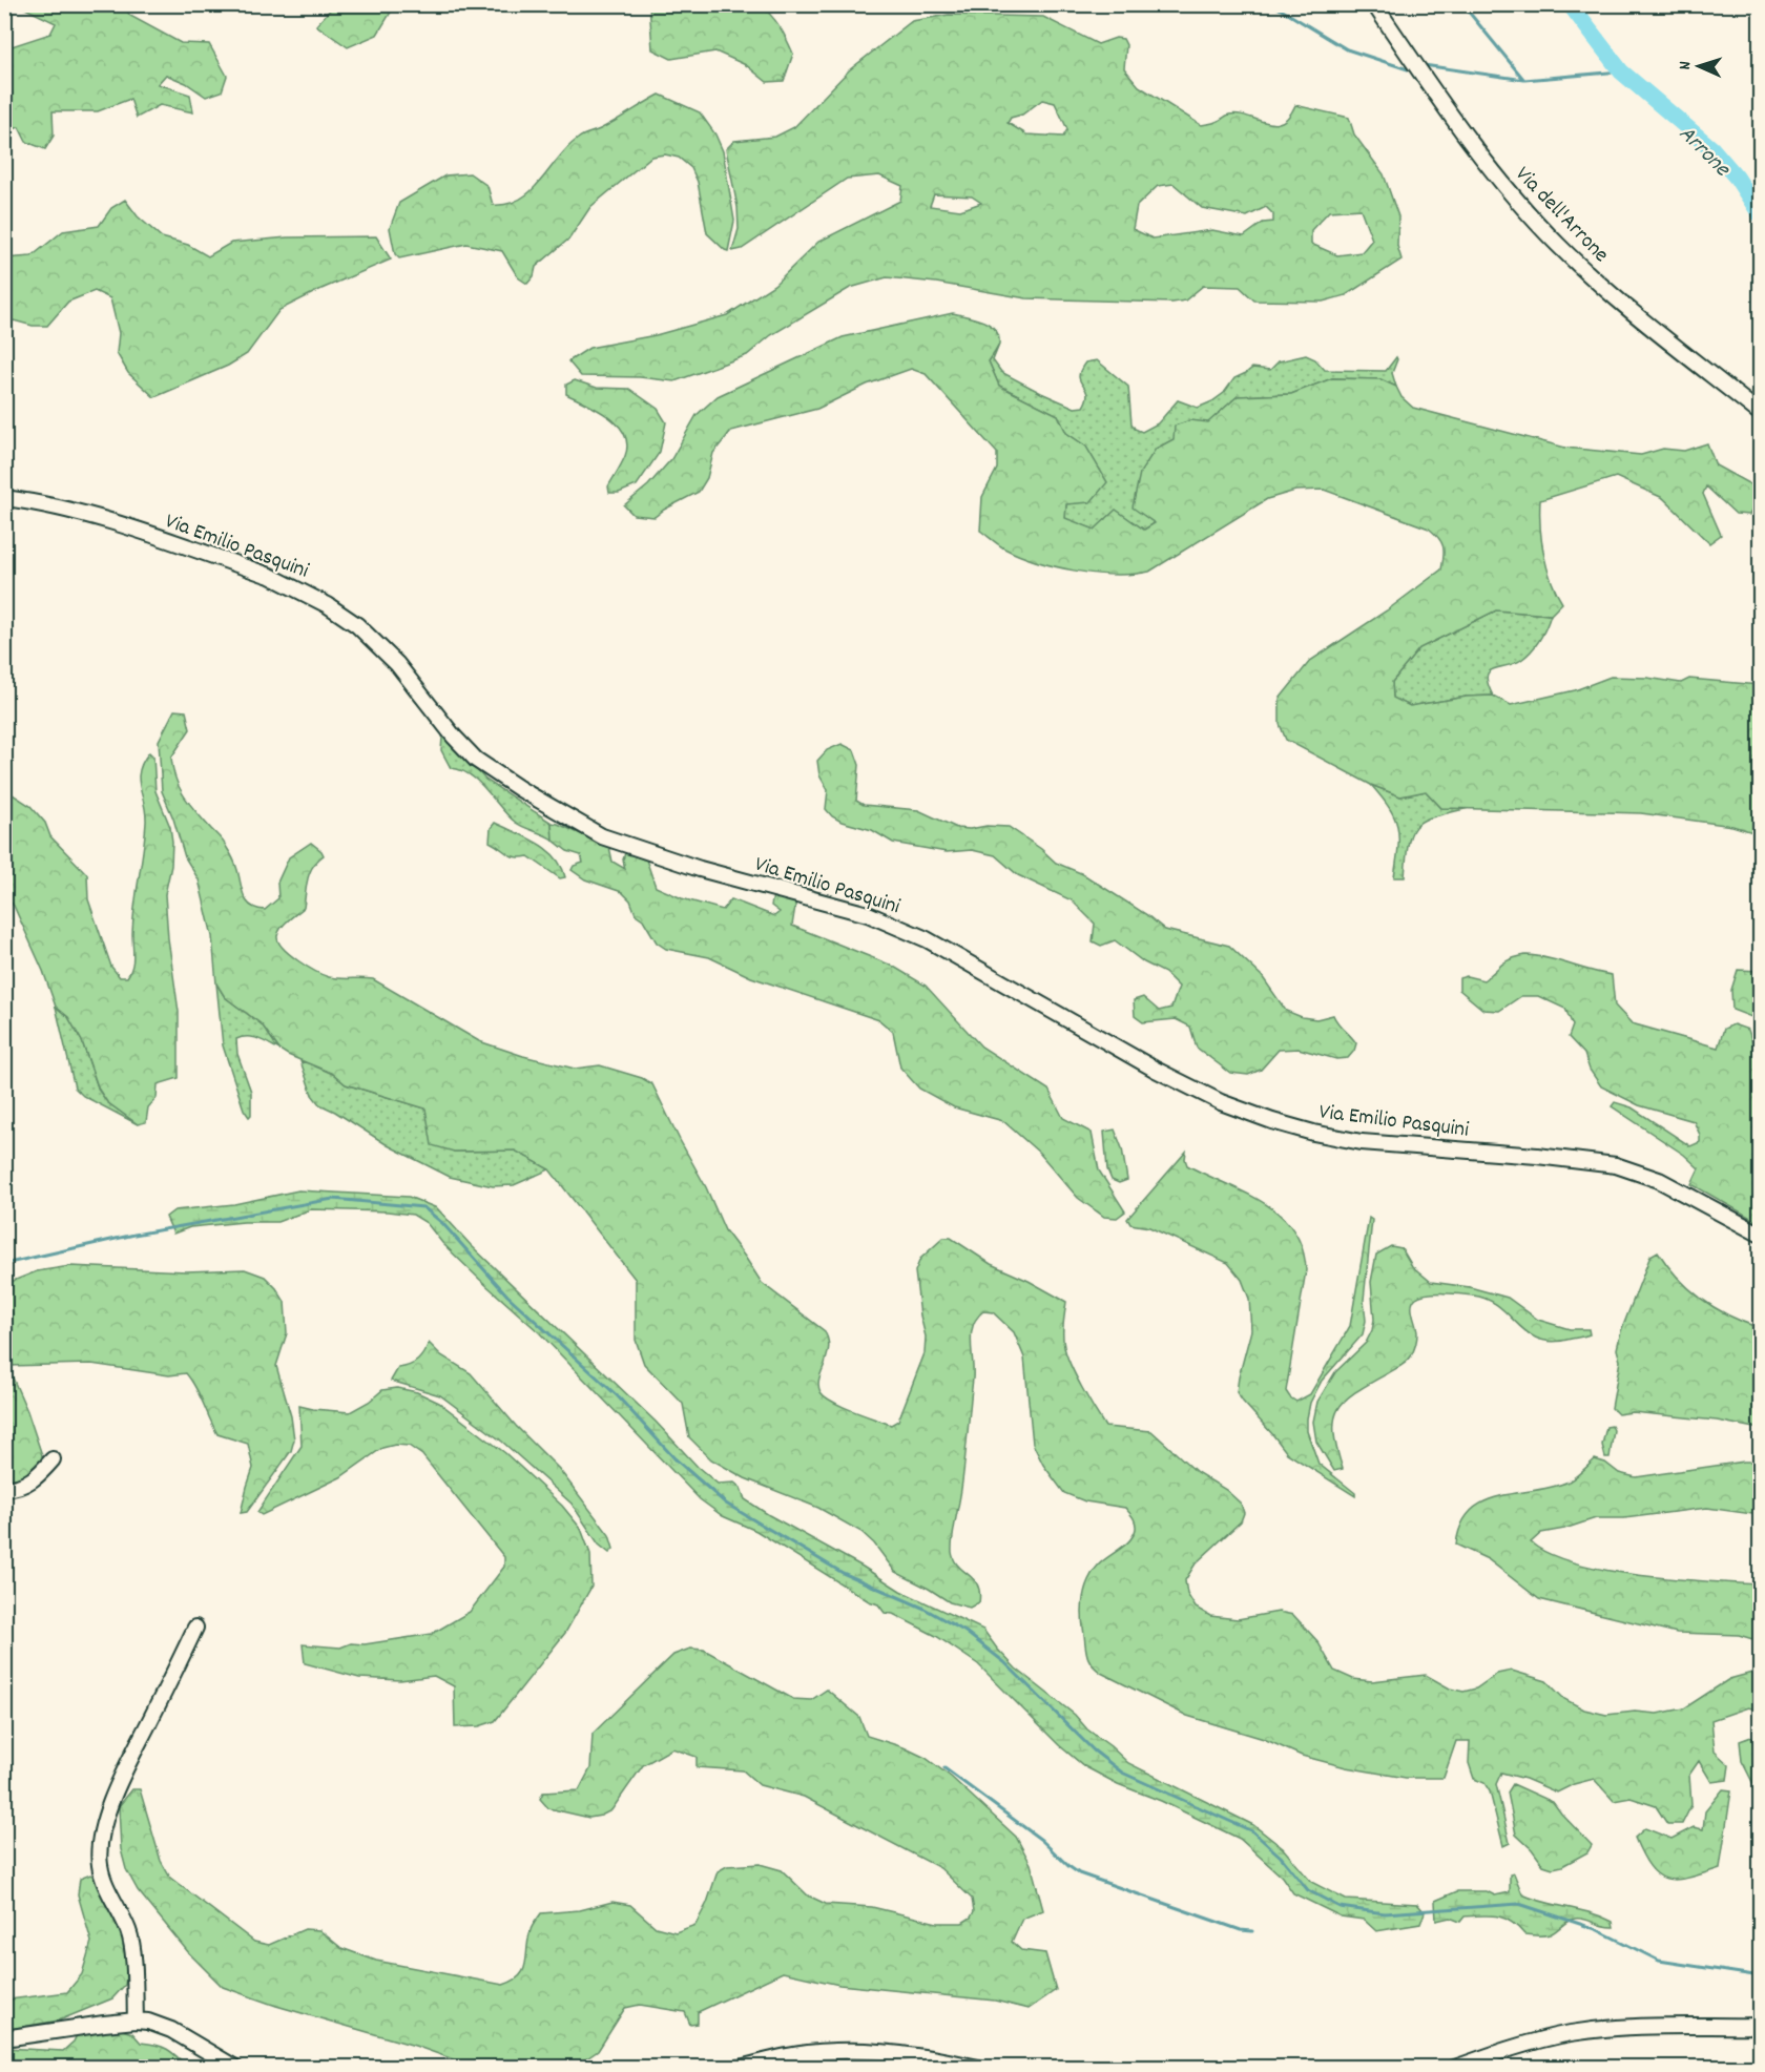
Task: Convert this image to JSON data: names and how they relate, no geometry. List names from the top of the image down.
{
  "streets": {
    "street": ["Via dell'Arrone", "Via Emilio Pasquini"]
  },
  "water": ["Arrone"],
  "north": "left"
}
